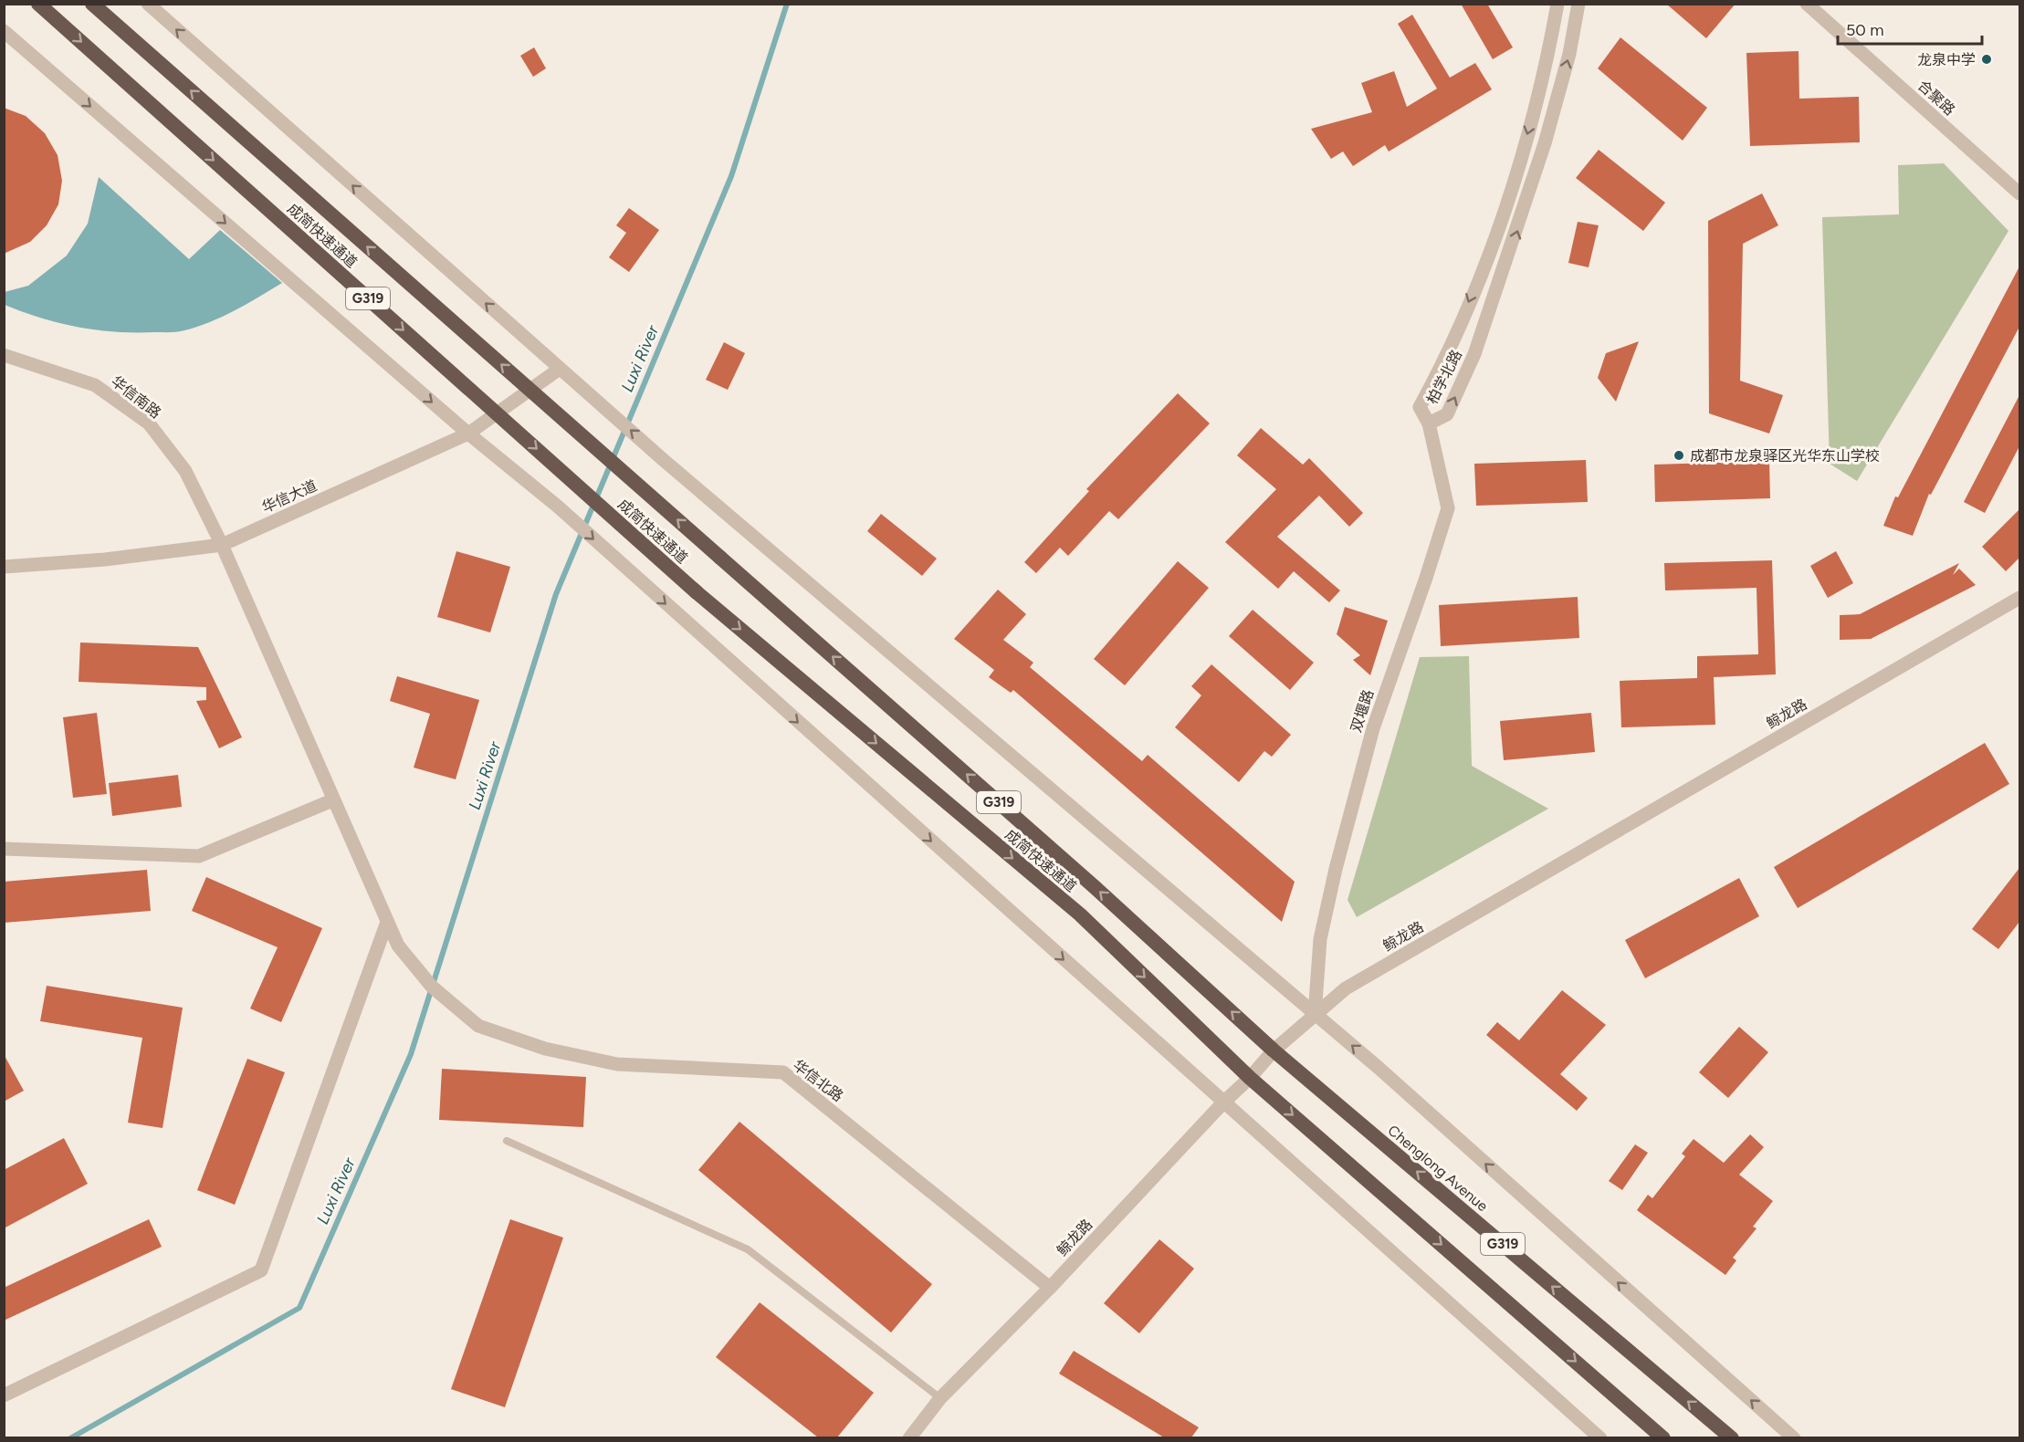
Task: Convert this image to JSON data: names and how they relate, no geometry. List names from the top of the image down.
{
  "streets": {
    "highway": ["成简快速通道", "G319", "Chenglong Avenue"],
    "street": [
      "合聚路",
      "柏学北路",
      "华信南路",
      "华信大道",
      "双堰路",
      "鲸龙路",
      "华信北路"
    ]
  },
  "crossings": [
    ["成简快速通道", "G319"],
    ["成简快速通道", "鲸龙路"],
    ["成简快速通道", "Chenglong Avenue"],
    ["G319", "鲸龙路"],
    ["柏学北路", "双堰路"],
    ["华信南路", "华信大道"],
    ["华信南路", "华信北路"],
    ["双堰路", "鲸龙路"],
    ["鲸龙路", "华信北路"],
    ["鲸龙路", "Chenglong Avenue"]
  ],
  "water": ["Luxi River"],
  "places": ["龙泉中学", "成都市龙泉驿区光华东山学校"],
  "scale_bar": "50 m"
}
